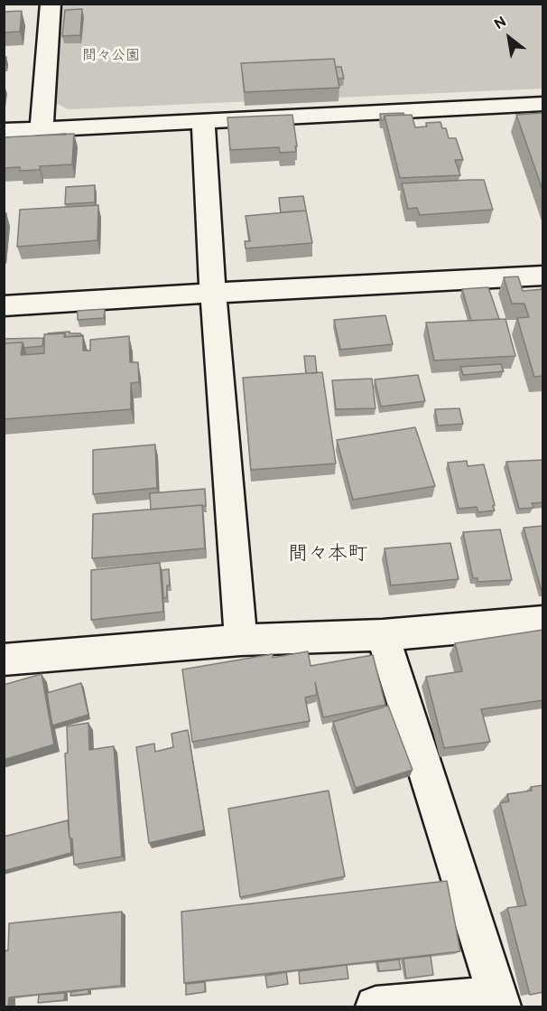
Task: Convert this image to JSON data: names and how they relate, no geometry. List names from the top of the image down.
{
  "districts": ["間々本町"],
  "parks": ["間々公園"],
  "north": "top left"
}
